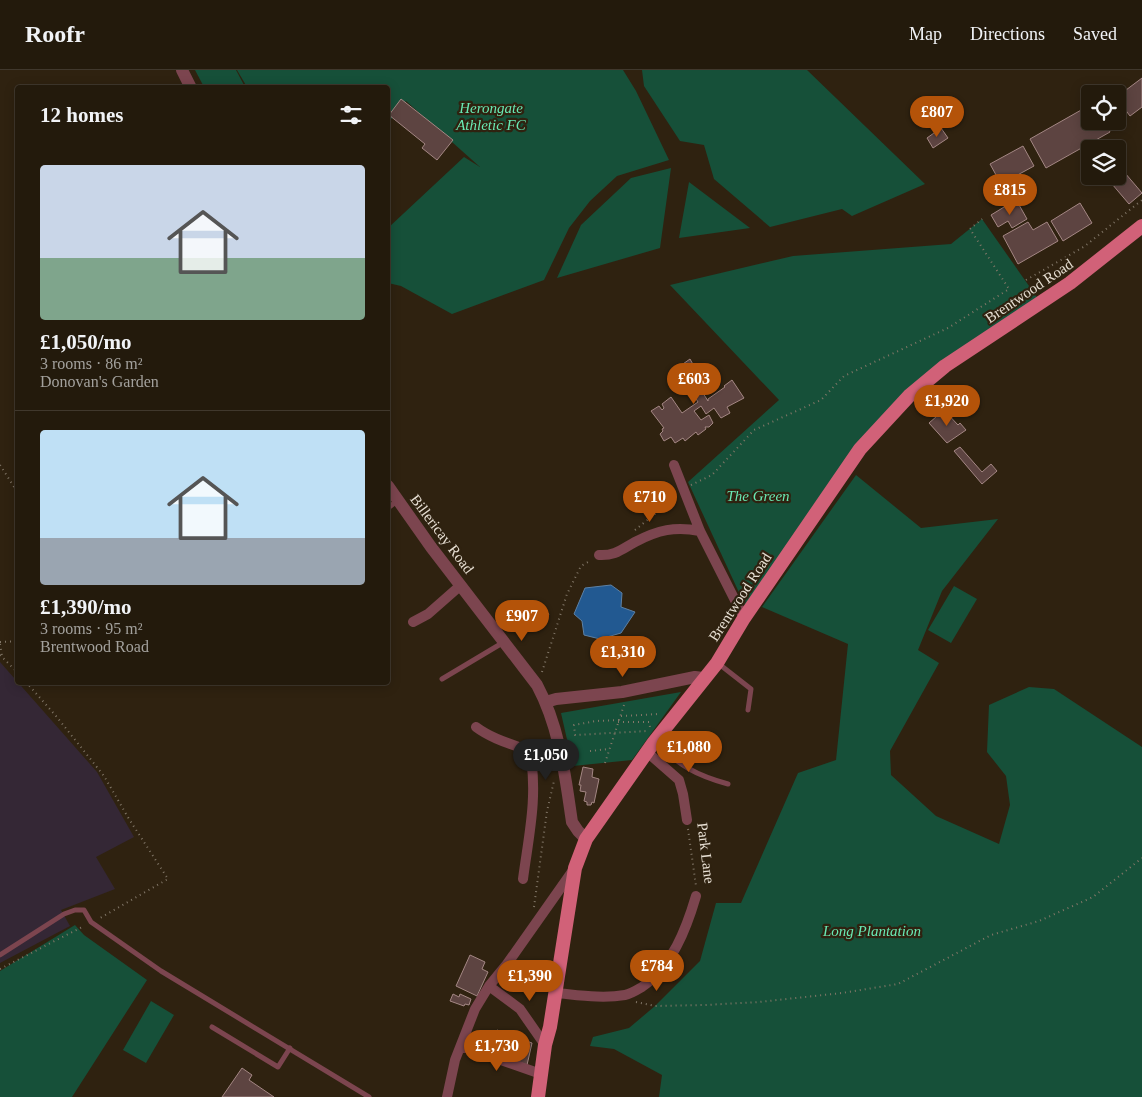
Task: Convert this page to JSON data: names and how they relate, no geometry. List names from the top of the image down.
{
  "streets": {
    "main road": ["Brentwood Road"],
    "street": ["Billericay Road", "Park Lane"]
  },
  "crossings": [
    ["Brentwood Road", "Billericay Road"],
    ["Brentwood Road", "Park Lane"]
  ],
  "parks": ["Herongate Athletic FC", "The Green", "Long Plantation"],
  "page": {
    "header": "Roofr",
    "nav": ["Map", "Directions", "Saved"],
    "heading": "12 homes",
    "price": [
      "£807",
      "£815",
      "£603",
      "£1,920",
      "£710",
      "£907",
      "£1,310",
      "£1,080",
      "£1,050",
      "£784",
      "£1,390",
      "£1,730"
    ],
    "list": [
      {
        "name": "£1,050/mo",
        "note": "3 rooms · 86 m² · Donovan's Garden"
      },
      {
        "name": "£1,390/mo",
        "note": "3 rooms · 95 m² · Brentwood Road"
      }
    ]
  }
}
